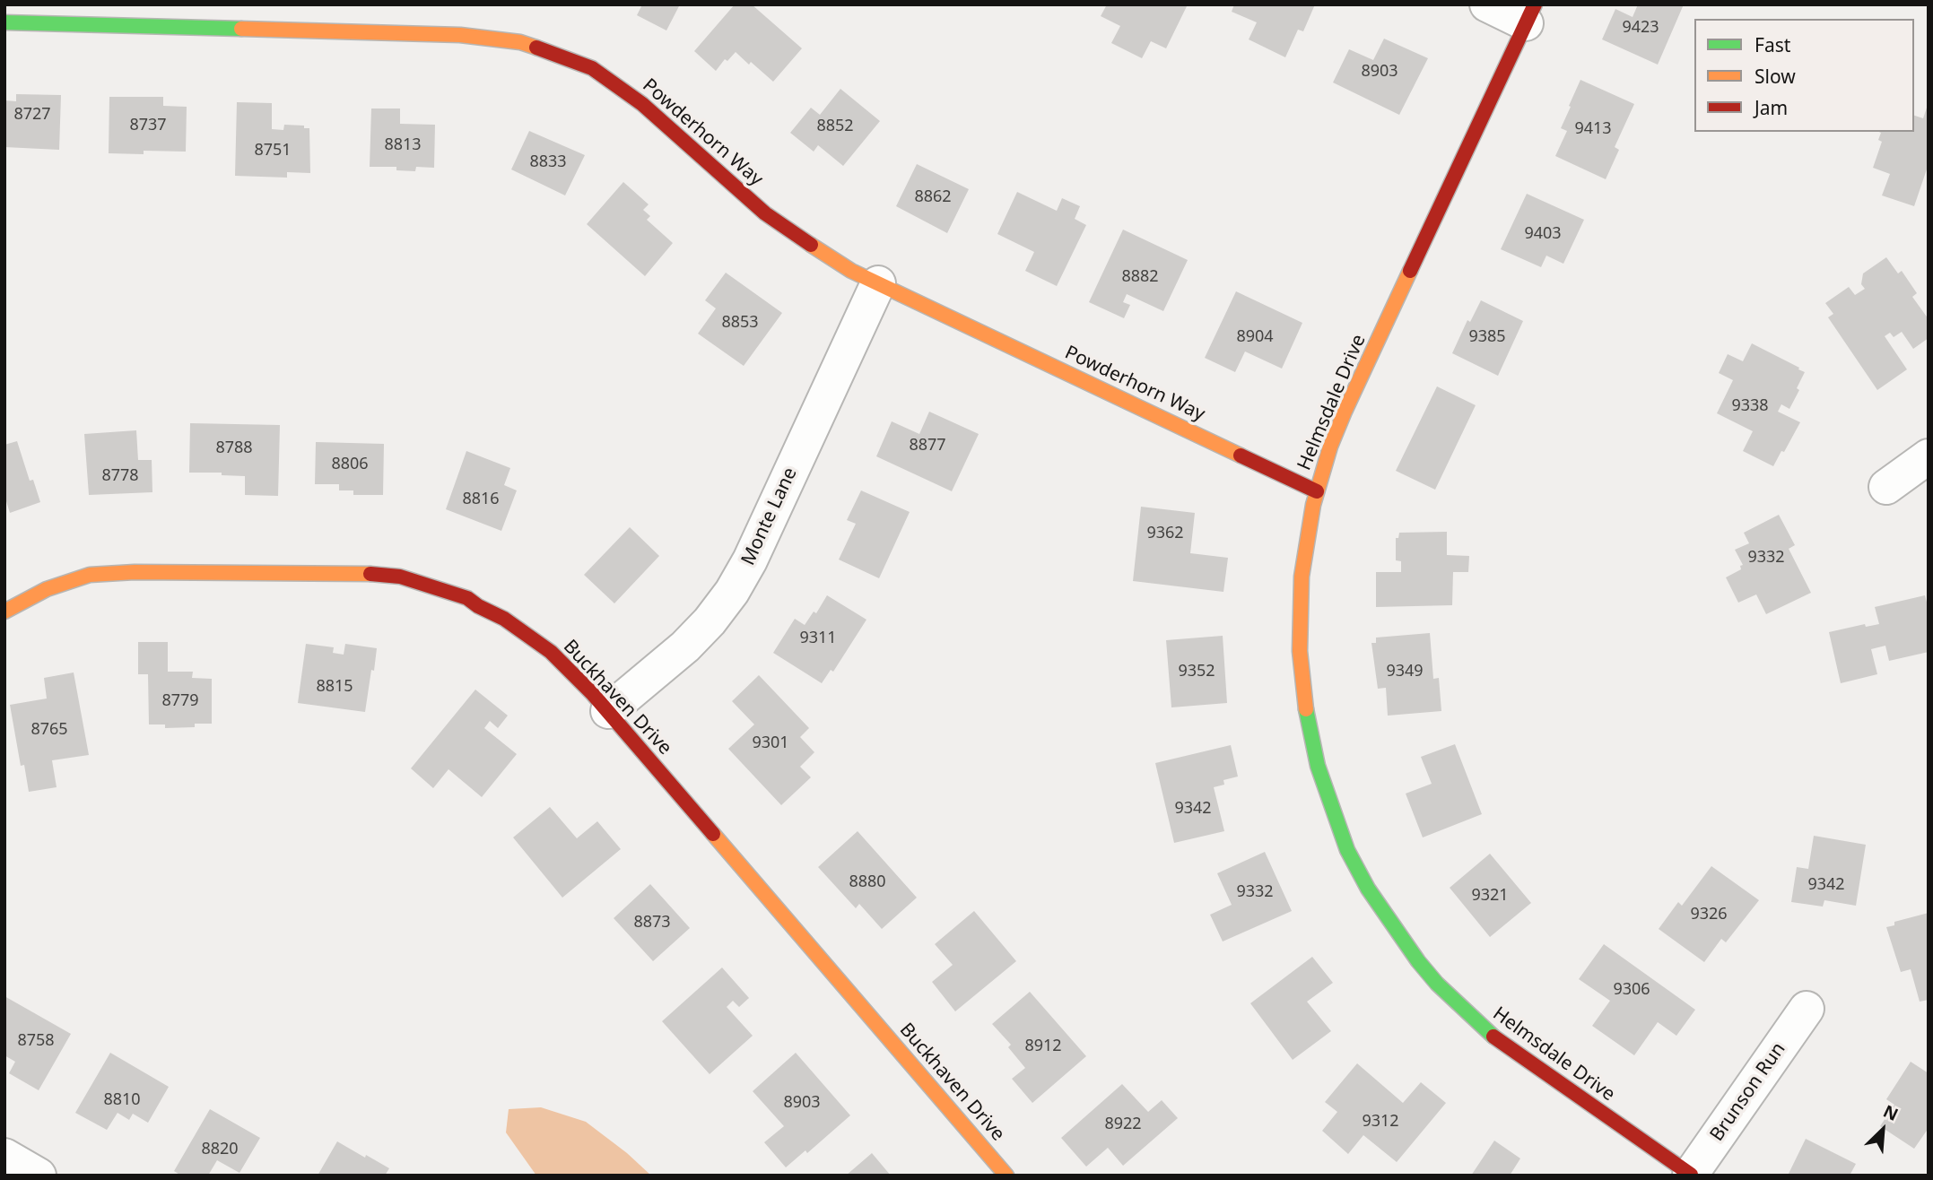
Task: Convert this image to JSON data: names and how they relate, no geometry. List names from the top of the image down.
{
  "streets": {
    "street": [
      "Powderhorn Way",
      "Helmsdale Drive",
      "Monte Lane",
      "Buckhaven Drive",
      "Brunson Run"
    ]
  },
  "crossings": [
    ["Powderhorn Way", "Helmsdale Drive"],
    ["Powderhorn Way", "Monte Lane"],
    ["Helmsdale Drive", "Brunson Run"],
    ["Monte Lane", "Buckhaven Drive"]
  ],
  "house_numbers": [
    "9423",
    "8903",
    "8727",
    "8737",
    "8852",
    "9413",
    "8813",
    "8751",
    "8833",
    "8862",
    "9403",
    "8882",
    "8853",
    "8904",
    "9385",
    "9338",
    "8877",
    "8788",
    "8806",
    "8778",
    "8816",
    "9362",
    "9332",
    "9311",
    "9352",
    "9349",
    "8815",
    "8779",
    "8765",
    "9301",
    "9342",
    "8880",
    "9342",
    "9332",
    "9321",
    "9326",
    "8873",
    "9306",
    "8758",
    "8912",
    "8810",
    "8903",
    "9312",
    "8922",
    "8820"
  ],
  "legend": ["Fast", "Slow", "Jam"],
  "north": "top right"
}
